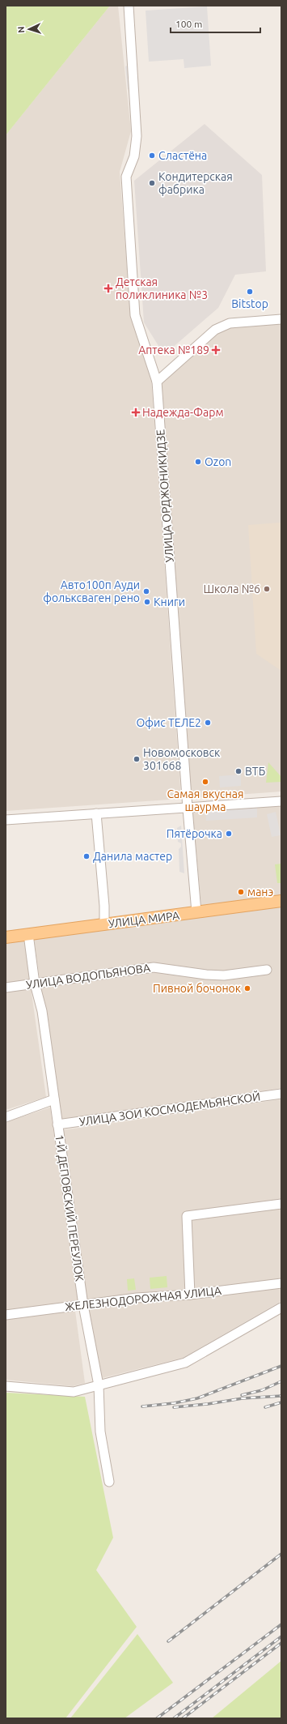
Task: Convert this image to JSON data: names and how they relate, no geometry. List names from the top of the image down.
{
  "streets": {
    "main road": ["УЛИЦА МИРА"],
    "street": [
      "УЛИЦА ОРДЖОНИКИДЗЕ",
      "УЛИЦА ВОДОПЬЯНОВА",
      "УЛИЦА ЗОИ КОСМОДЕМЬЯНСКОЙ",
      "1-Й ДЕПОВСКИЙ ПЕРЕУЛОК",
      "ЖЕЛЕЗНОДОРОЖНАЯ УЛИЦА"
    ]
  },
  "crossings": [
    ["УЛИЦА ОРДЖОНИКИДЗЕ", "УЛИЦА МИРА"],
    ["УЛИЦА МИРА", "1-Й ДЕПОВСКИЙ ПЕРЕУЛОК"],
    ["УЛИЦА ВОДОПЬЯНОВА", "1-Й ДЕПОВСКИЙ ПЕРЕУЛОК"],
    ["УЛИЦА ЗОИ КОСМОДЕМЬЯНСКОЙ", "1-Й ДЕПОВСКИЙ ПЕРЕУЛОК"],
    ["1-Й ДЕПОВСКИЙ ПЕРЕУЛОК", "ЖЕЛЕЗНОДОРОЖНАЯ УЛИЦА"]
  ],
  "places": {
    "other": [
      "Сластёна",
      "Кондитерская фабрика",
      "Bitstop",
      "Ozon",
      "Школа №6",
      "Авто100п Ауди фольксваген рено",
      "Книги",
      "Офис ТЕЛЕ2",
      "Новомосковск 301668",
      "ВТБ",
      "Самая вкусная шаурма",
      "Пятёрочка",
      "Данила мастер",
      "манэ",
      "Пивной бочонок"
    ],
    "health": ["Детская поликлиника №3", "Аптека №189", "Надежда-Фарм"]
  },
  "scale_bar": "100 m",
  "north": "left"
}
